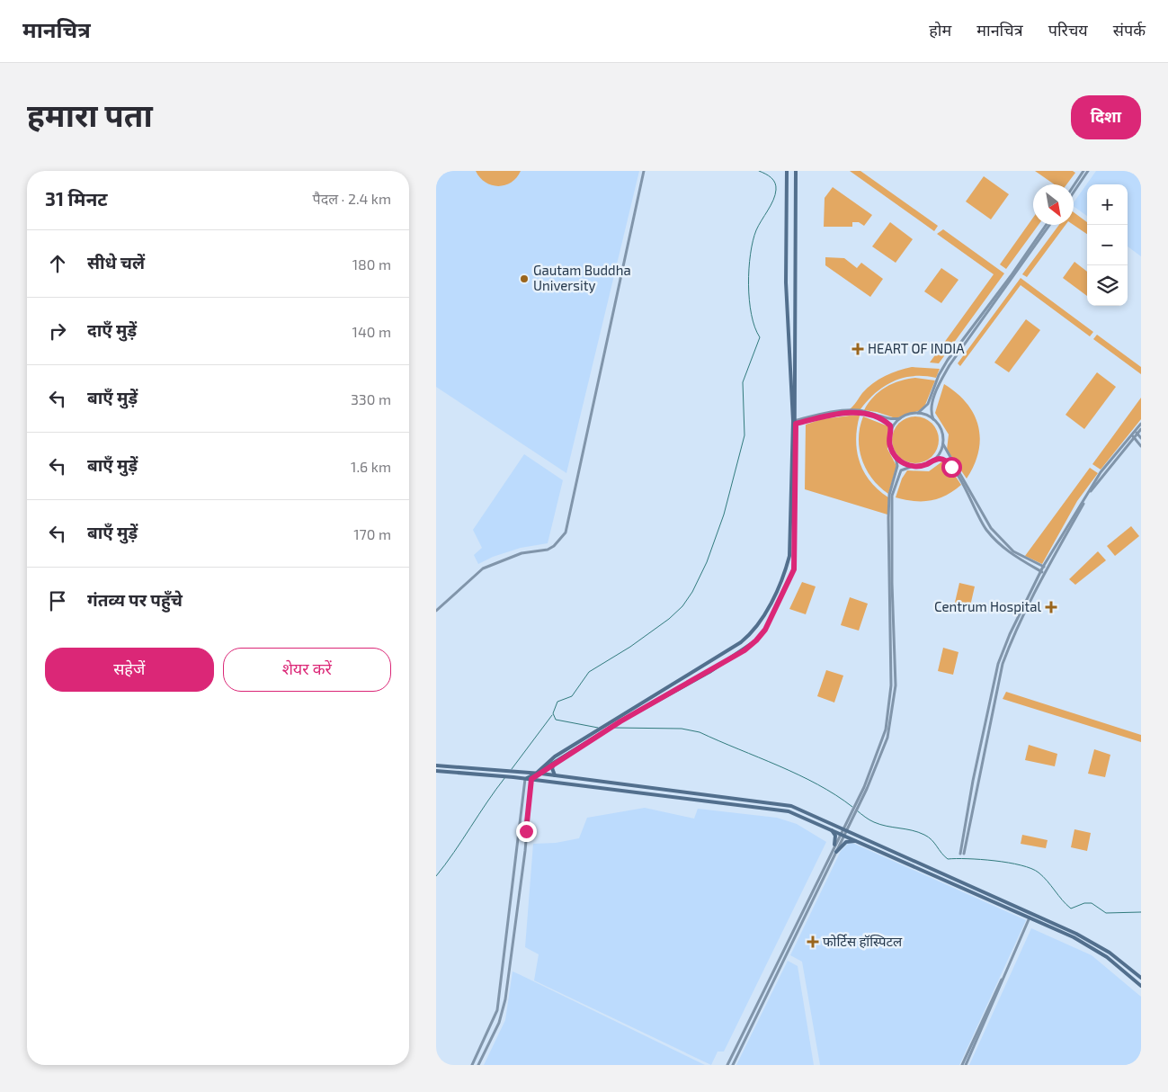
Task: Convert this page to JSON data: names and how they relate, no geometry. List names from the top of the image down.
{
  "places": {
    "other": ["Gautam Buddha University"],
    "health": ["HEART OF INDIA", "Centrum Hospital", "फोर्टिस हॉस्पिटल"]
  },
  "north": "bottom right",
  "page": {
    "header": "मानचित्र",
    "nav": [
      "होम",
      "मानचित्र",
      "परिचय",
      "संपर्क"
    ],
    "title": "हमारा पता",
    "buttons": [
      "दिशा",
      ["सहेजें", "शेयर करें"]
    ],
    "heading": ["31 मिनट", "पैदल · 2.4 km"],
    "map_buttons": ["+", "−"],
    "list": [
      ["सीधे चलें", "180 m"],
      ["दाएँ मुड़ें", "140 m"],
      ["बाएँ मुड़ें", "330 m"],
      ["बाएँ मुड़ें", "1.6 km"],
      ["बाएँ मुड़ें", "170 m"],
      "गंतव्य पर पहुँचे"
    ]
  }
}
